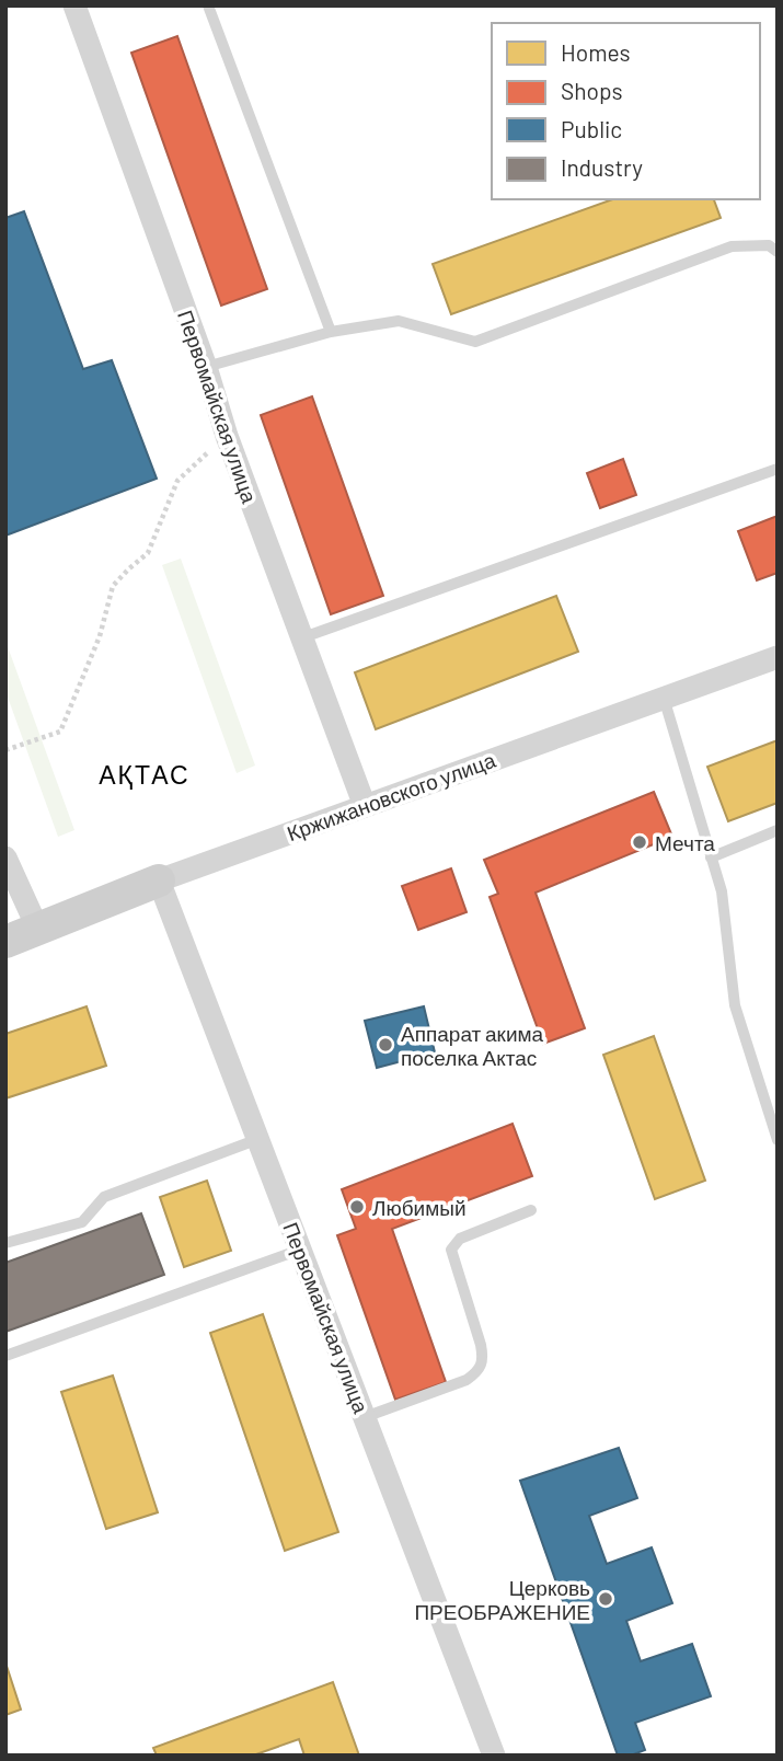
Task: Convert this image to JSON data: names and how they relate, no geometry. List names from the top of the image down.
{
  "streets": {
    "street": ["Первомайская улица", "Кржижановского улица"]
  },
  "crossings": [
    ["Первомайская улица", "Кржижановского улица"]
  ],
  "districts": ["АҚТАС"],
  "places": [
    "Мечта",
    "Аппарат акима поселка Актас",
    "Любимый",
    "Церковь ПРЕОБРАЖЕНИЕ"
  ],
  "legend": [
    "Homes",
    "Shops",
    "Public",
    "Industry"
  ]
}
